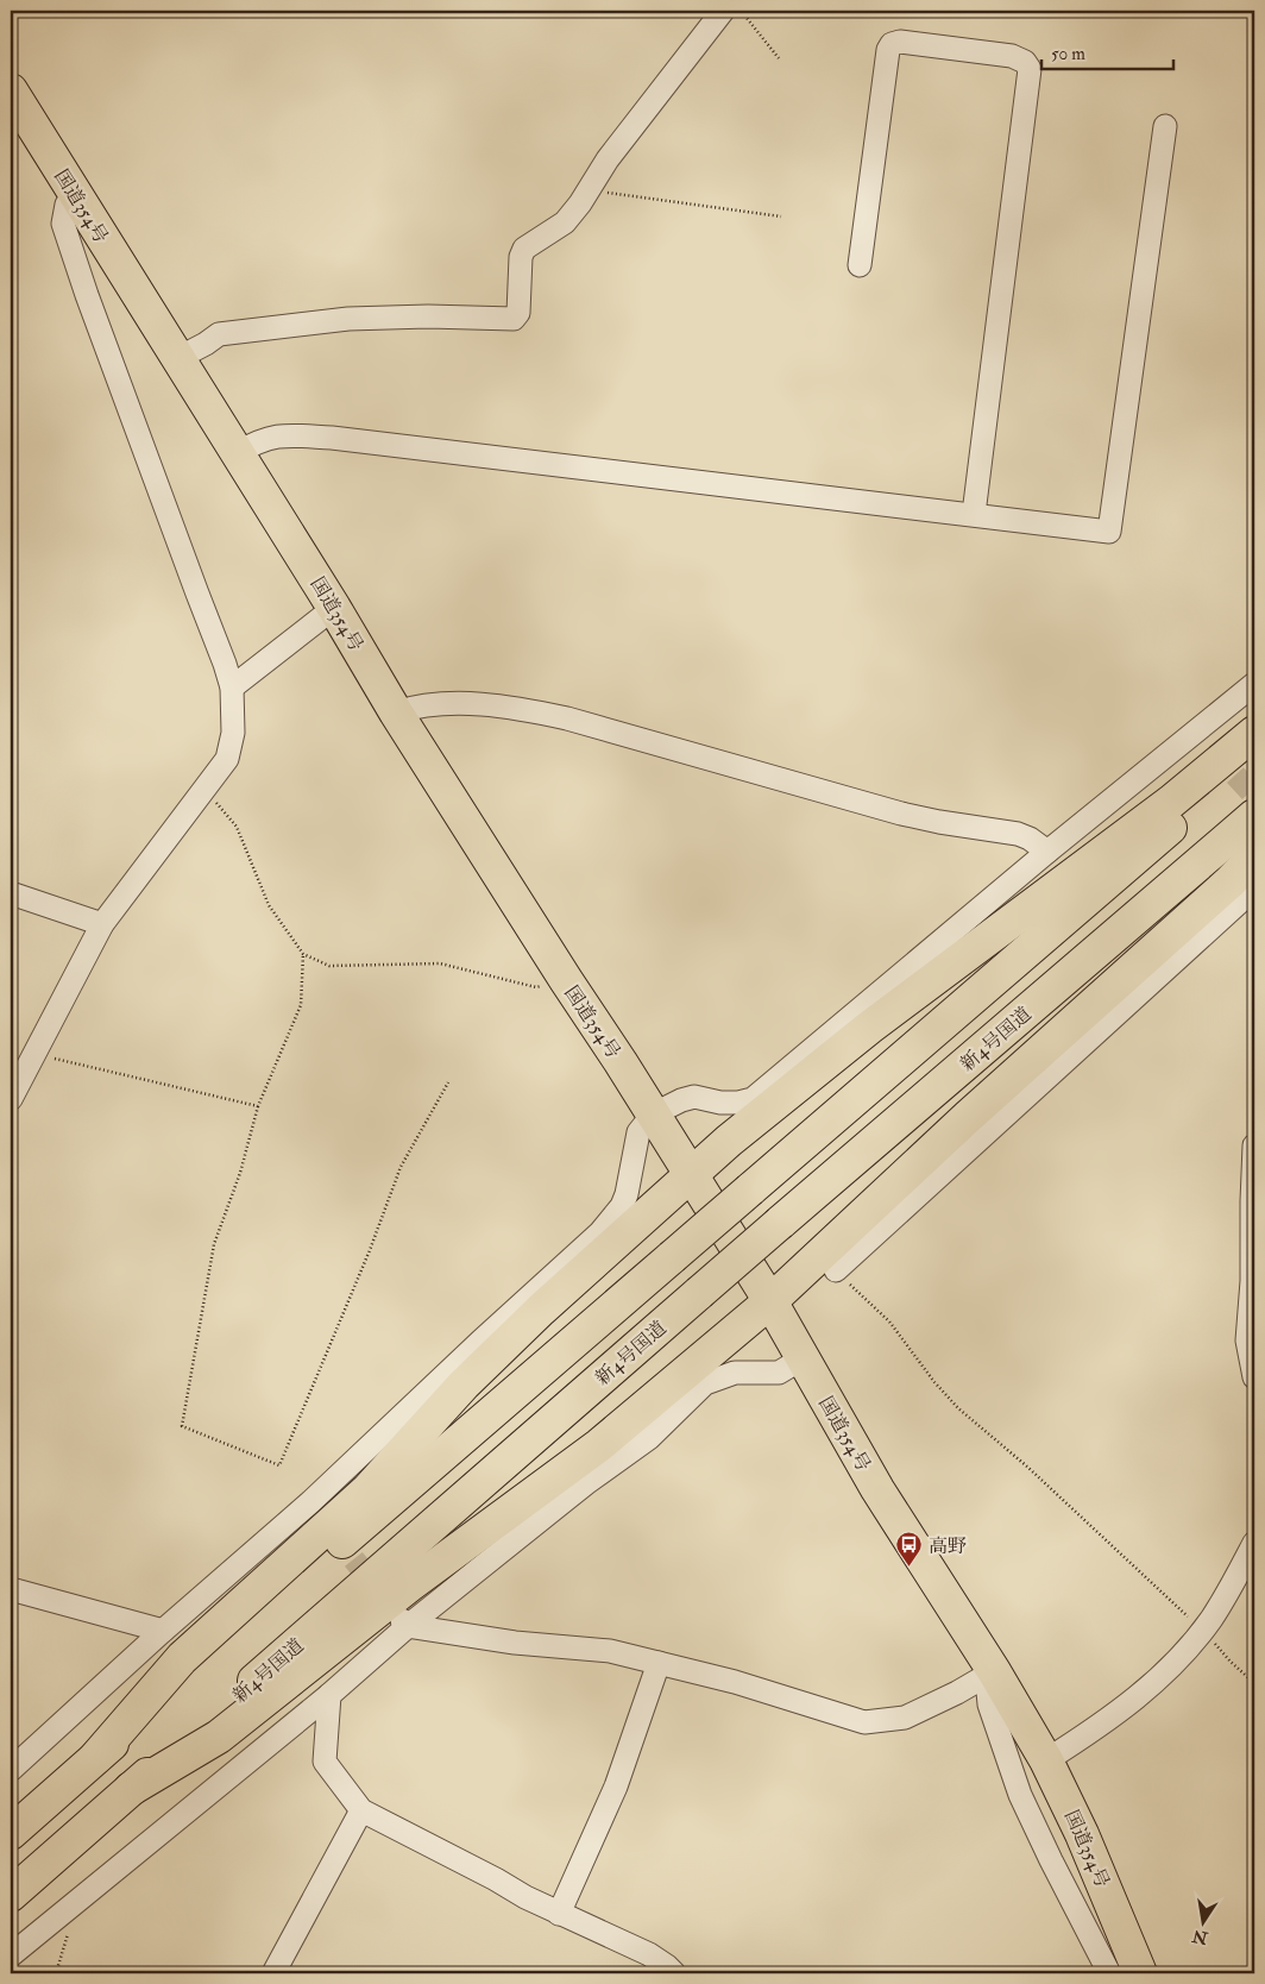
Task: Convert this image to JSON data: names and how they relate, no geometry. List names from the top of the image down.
{
  "streets": {
    "highway": ["国道354号", "新4号国道"]
  },
  "places": {
    "bus stop": ["高野"]
  },
  "scale_bar": "50 m",
  "north": "bottom"
}
